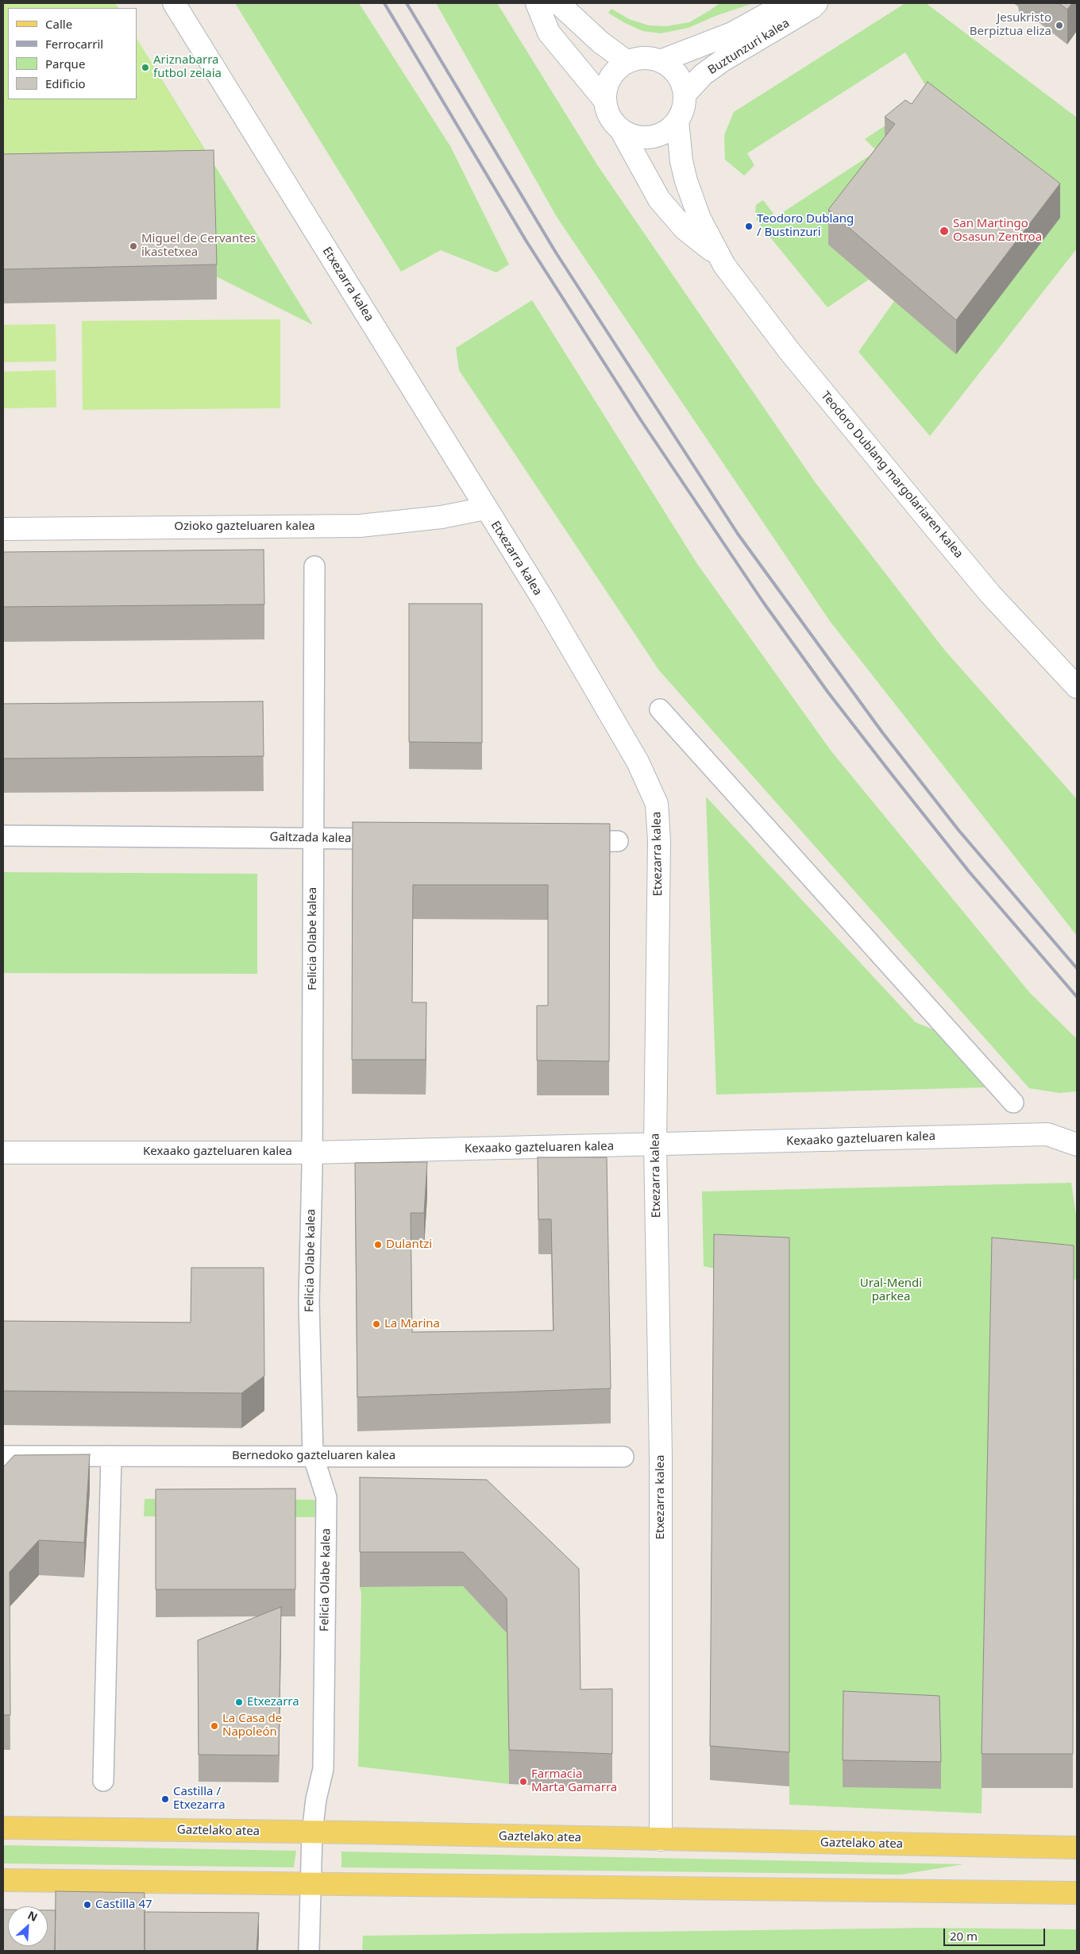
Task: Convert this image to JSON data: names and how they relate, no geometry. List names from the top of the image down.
{
  "streets": {
    "main road": ["Gaztelako atea"],
    "street": [
      "Buztunzuri kalea",
      "Etxezarra kalea",
      "Teodoro Dublang margolariaren kalea",
      "Ozioko gazteluaren kalea",
      "Galtzada kalea",
      "Felicia Olabe kalea",
      "Kexaako gazteluaren kalea",
      "Bernedoko gazteluaren kalea"
    ]
  },
  "crossings": [
    ["Buztunzuri kalea", "Teodoro Dublang margolariaren kalea"],
    ["Etxezarra kalea", "Ozioko gazteluaren kalea"],
    ["Etxezarra kalea", "Kexaako gazteluaren kalea"],
    ["Etxezarra kalea", "Gaztelako atea"],
    ["Galtzada kalea", "Felicia Olabe kalea"],
    ["Felicia Olabe kalea", "Kexaako gazteluaren kalea"],
    ["Felicia Olabe kalea", "Bernedoko gazteluaren kalea"],
    ["Felicia Olabe kalea", "Gaztelako atea"]
  ],
  "parks": ["Ural-Mendi parkea"],
  "places": [
    "Jesukristo Berpiztua eliza",
    "Ariznabarra futbol zelaia",
    "Teodoro Dublang / Bustinzuri",
    "San Martingo Osasun Zentroa",
    "Miguel de Cervantes ikastetxea",
    "Dulantzi",
    "La Marina",
    "Etxezarra",
    "La Casa de Napoleón",
    "Farmacia Marta Gamarra",
    "Castilla / Etxezarra",
    "Castilla 47"
  ],
  "legend": [
    "Calle",
    "Ferrocarril",
    "Parque",
    "Edificio"
  ],
  "scale_bar": "20 m",
  "north": "top right"
}
